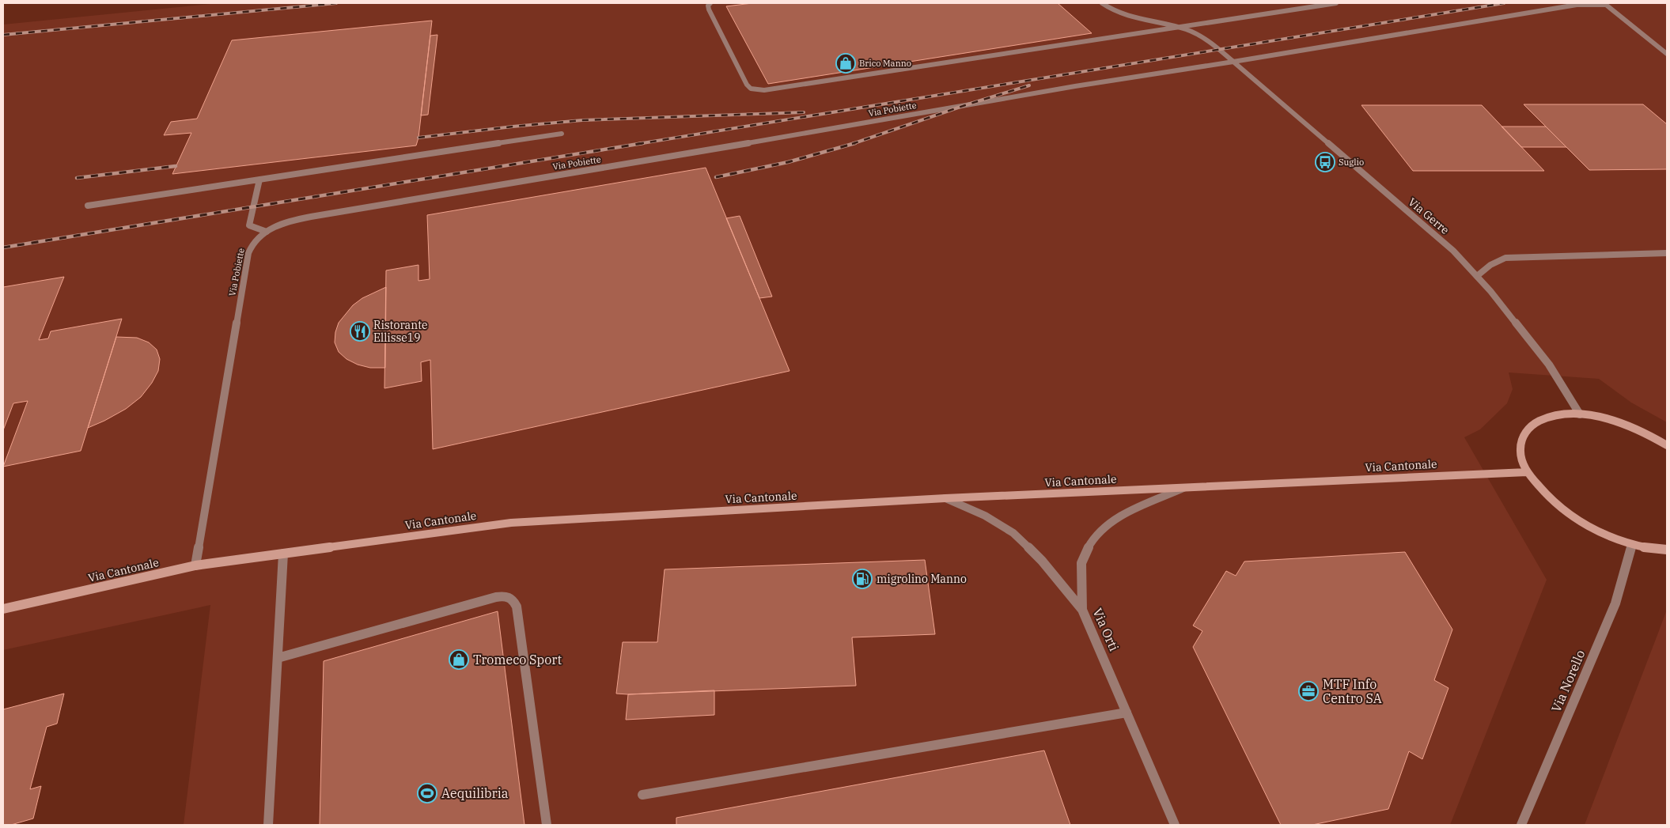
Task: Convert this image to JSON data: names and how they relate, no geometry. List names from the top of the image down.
{
  "streets": {
    "main road": ["Via Cantonale"],
    "street": [
      "Via Pobiette",
      "Via Gerre",
      "Via Orti",
      "Via Norello"
    ]
  },
  "crossings": [
    ["Via Pobiette", "Via Gerre"],
    ["Via Pobiette", "Via Cantonale"],
    ["Via Cantonale", "Via Orti"]
  ],
  "places": {
    "shop": ["Brico Manno", "Tromeco Sport"],
    "bus stop": ["Suglio"],
    "restaurant": ["Ristorante Ellisse19"],
    "fuel station": ["migrolino Manno"],
    "office": ["MTF Info Centro SA"],
    "sports": ["Aequilibria"]
  }
}
